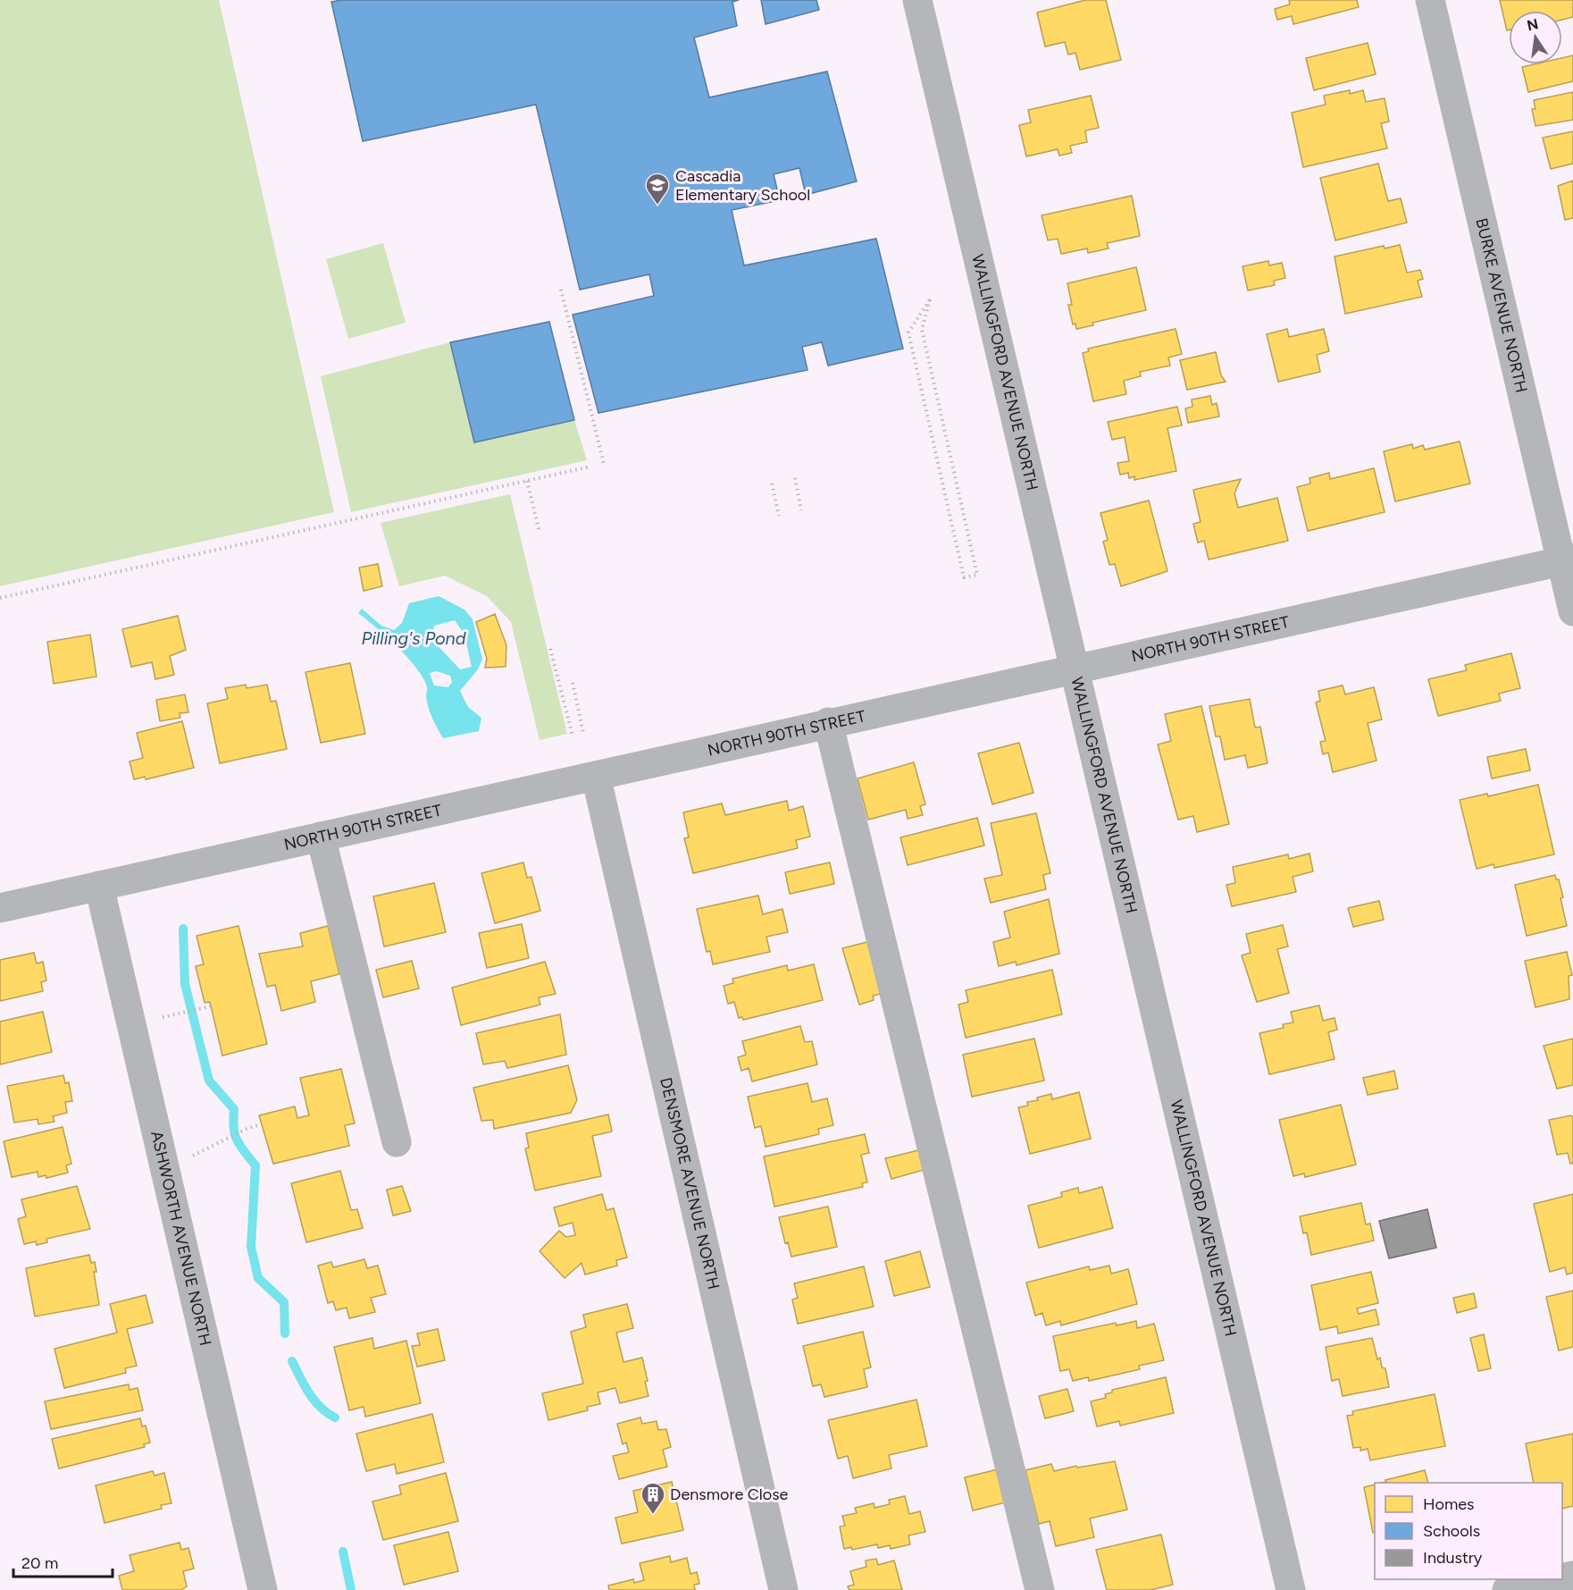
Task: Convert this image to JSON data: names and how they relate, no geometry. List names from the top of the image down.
{
  "streets": {
    "street": [
      "BURKE AVENUE NORTH",
      "WALLINGFORD AVENUE NORTH",
      "NORTH 90TH STREET",
      "DENSMORE AVENUE NORTH",
      "ASHWORTH AVENUE NORTH"
    ]
  },
  "crossings": [
    ["BURKE AVENUE NORTH", "NORTH 90TH STREET"],
    ["WALLINGFORD AVENUE NORTH", "NORTH 90TH STREET"],
    ["NORTH 90TH STREET", "DENSMORE AVENUE NORTH"],
    ["NORTH 90TH STREET", "ASHWORTH AVENUE NORTH"]
  ],
  "water": ["Pilling's Pond"],
  "places": {
    "school or university": ["Cascadia Elementary School"],
    "building": ["Densmore Close"]
  },
  "legend": ["Homes", "Schools", "Industry"],
  "scale_bar": "20 m",
  "north": "top"
}
